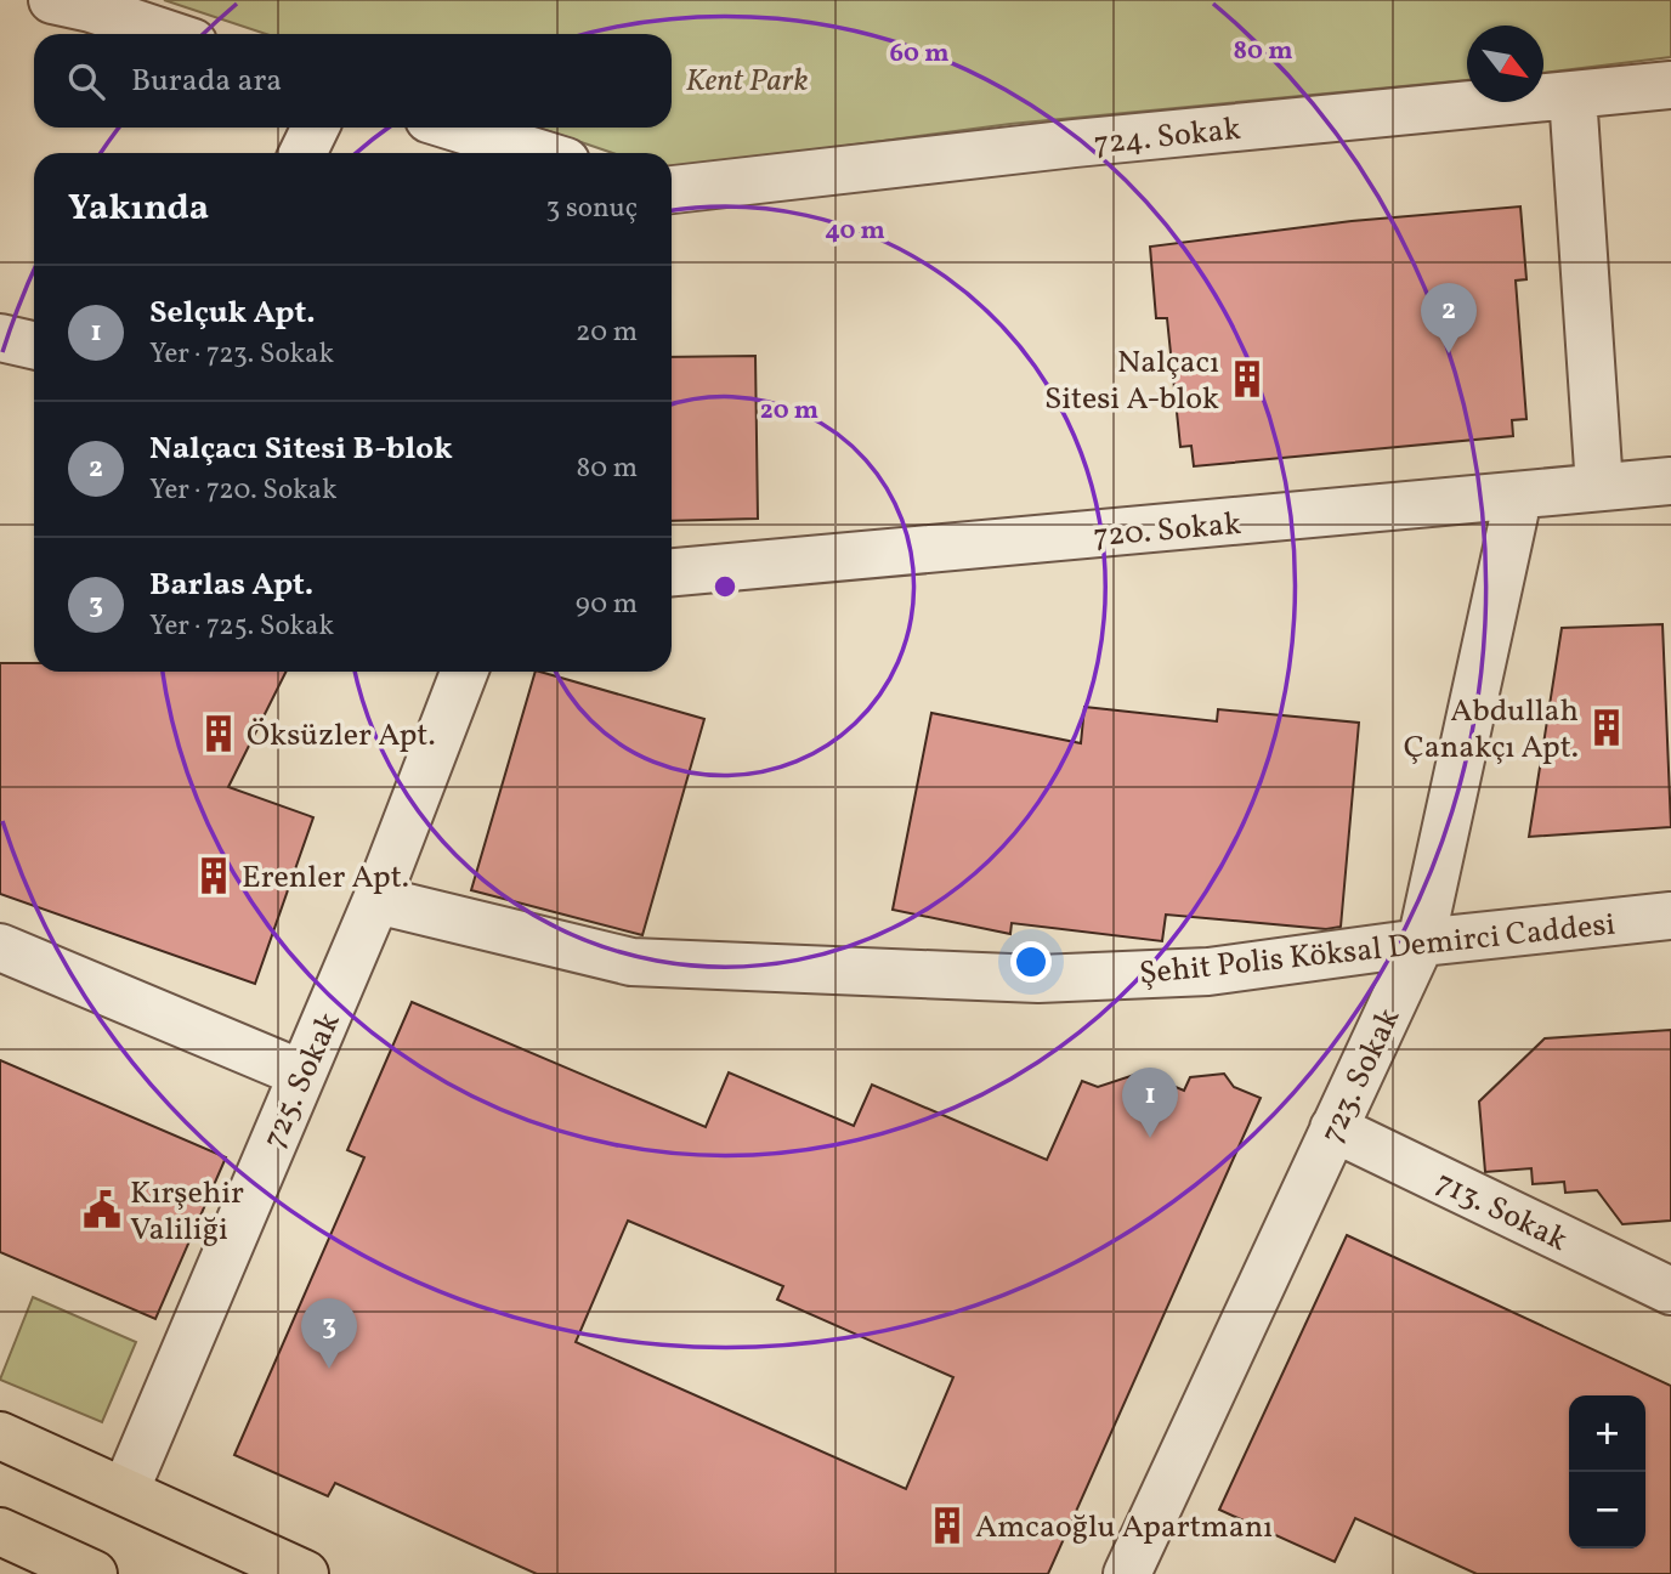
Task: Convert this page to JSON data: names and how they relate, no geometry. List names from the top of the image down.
{
  "streets": {
    "street": [
      "724. Sokak",
      "720. Sokak",
      "Şehit Polis Köksal Demirci Caddesi",
      "723. Sokak",
      "725. Sokak",
      "713. Sokak"
    ]
  },
  "crossings": [
    ["720. Sokak", "723. Sokak"],
    ["Şehit Polis Köksal Demirci Caddesi", "723. Sokak"],
    ["Şehit Polis Köksal Demirci Caddesi", "725. Sokak"],
    ["723. Sokak", "713. Sokak"]
  ],
  "parks": ["Kent Park"],
  "places": {
    "building": [
      "Nalçacı Sitesi A-blok",
      "Abdullah Çanakçı Apt.",
      "Öksüzler Apt.",
      "Erenler Apt.",
      "Amcaoğlu Apartmanı"
    ],
    "public building": ["Kırşehir Valiliği"]
  },
  "north": "bottom right",
  "page": {
    "search": "Burada ara",
    "heading": ["Yakında", "3 sonuç"],
    "list": [
      {
        "mark": "1",
        "name": "Selçuk Apt.",
        "note": "Yer · 723. Sokak",
        "value": "20 m"
      },
      {
        "mark": "2",
        "name": "Nalçacı Sitesi B-blok",
        "note": "Yer · 720. Sokak",
        "value": "80 m"
      },
      {
        "mark": "3",
        "name": "Barlas Apt.",
        "note": "Yer · 725. Sokak",
        "value": "90 m"
      }
    ],
    "pins": ["2", "1", "3"],
    "map_buttons": ["+", "−"]
  },
  "rings": [
    "80 m",
    "60 m",
    "40 m",
    "20 m"
  ]
}
